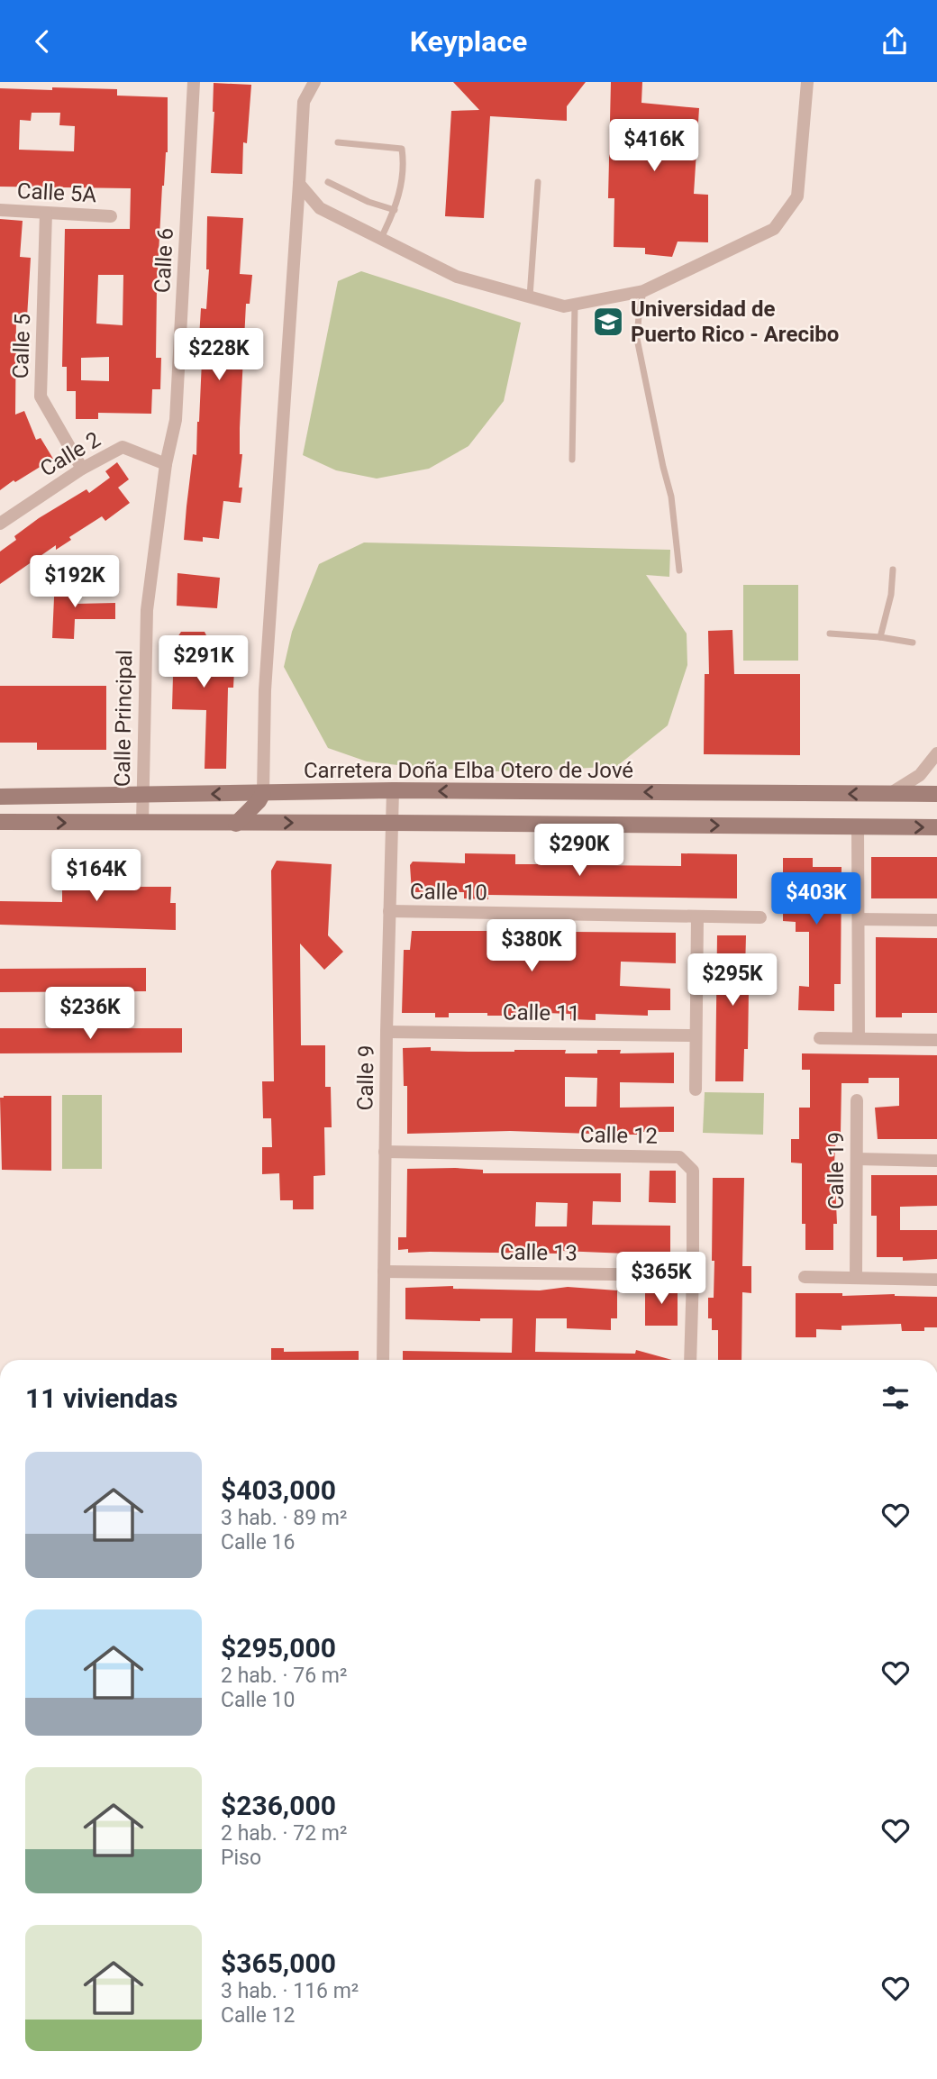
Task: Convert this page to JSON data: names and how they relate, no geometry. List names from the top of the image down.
{
  "streets": {
    "street": [
      "Calle 5A",
      "Calle 6",
      "Calle 5",
      "Calle 2",
      "Calle Principal",
      "Carretera Doña Elba Otero de Jové",
      "Calle 10",
      "Calle 11",
      "Calle 9",
      "Calle 12",
      "Calle 19",
      "Calle 13"
    ]
  },
  "crossings": [
    ["Calle 5A", "Calle 5"],
    ["Calle 6", "Calle 2"],
    ["Calle 6", "Calle Principal"],
    ["Calle 5", "Calle 2"],
    ["Calle 2", "Calle Principal"],
    ["Calle Principal", "Carretera Doña Elba Otero de Jové"],
    ["Carretera Doña Elba Otero de Jové", "Calle 9"],
    ["Calle 10", "Calle 9"],
    ["Calle 11", "Calle 9"],
    ["Calle 9", "Calle 12"],
    ["Calle 9", "Calle 13"],
    ["Calle 12", "Calle 13"]
  ],
  "places": {
    "school or university": ["Universidad de Puerto Rico - Arecibo"]
  },
  "page": {
    "header": "Keyplace",
    "price": [
      "$416K",
      "$228K",
      "$192K",
      "$291K",
      "$290K",
      "$164K",
      "$403K",
      "$380K",
      "$295K",
      "$236K",
      "$365K"
    ],
    "heading": "11 viviendas",
    "list": [
      {
        "name": "$403,000",
        "note": "3 hab. · 89 m² · Calle 16"
      },
      {
        "name": "$295,000",
        "note": "2 hab. · 76 m² · Calle 10"
      },
      {
        "name": "$236,000",
        "note": "2 hab. · 72 m² · Piso"
      },
      {
        "name": "$365,000",
        "note": "3 hab. · 116 m² · Calle 12"
      }
    ]
  }
}
